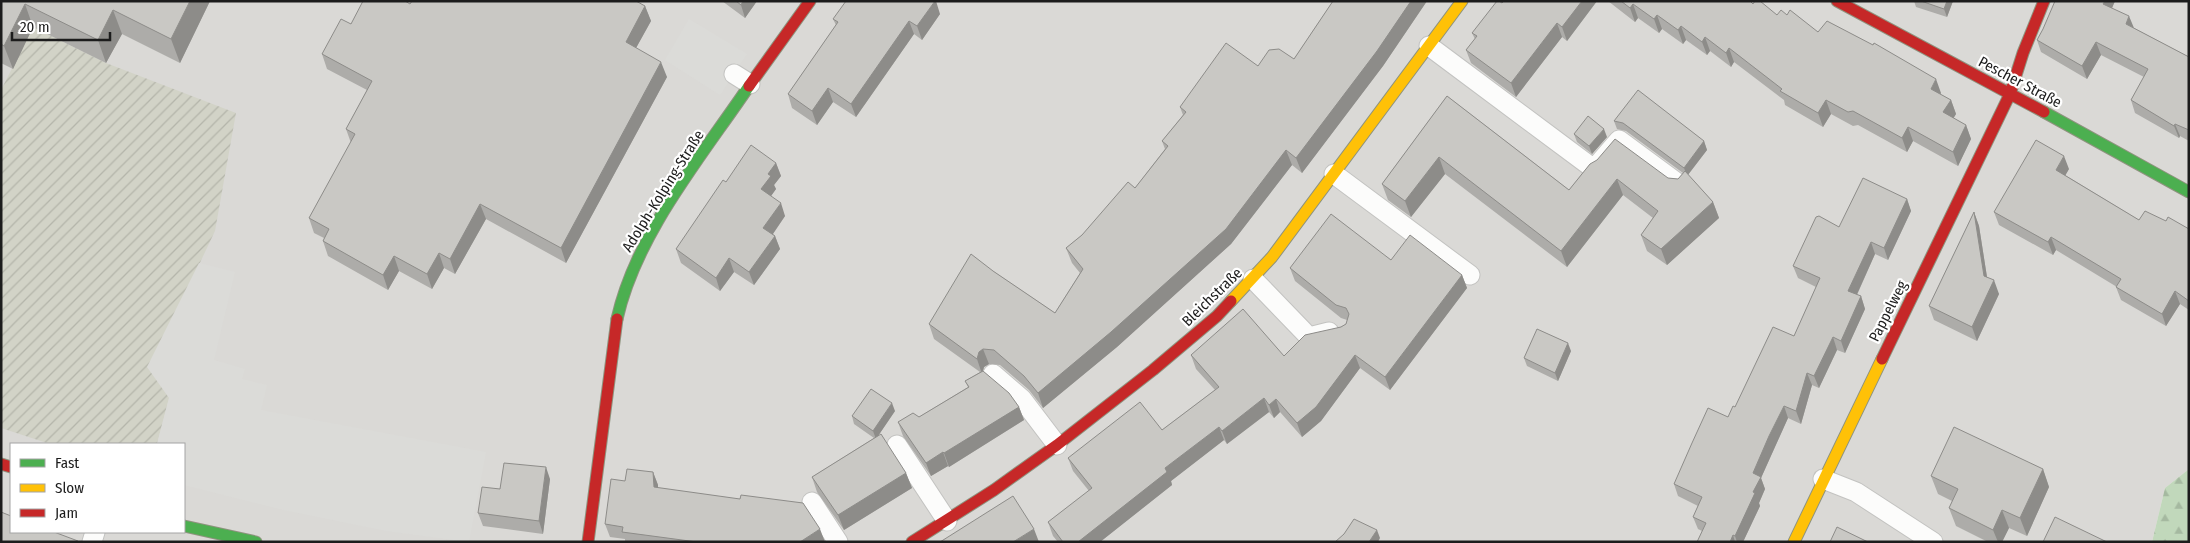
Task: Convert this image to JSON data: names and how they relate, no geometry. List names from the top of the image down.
{
  "streets": {
    "main road": [
      "Pescher Straße",
      "Adolph-Kolping-Straße",
      "Bleichstraße",
      "Pappelweg"
    ]
  },
  "crossings": [
    ["Pescher Straße", "Pappelweg"]
  ],
  "legend": ["Fast", "Slow", "Jam"],
  "scale_bar": "20 m"
}
